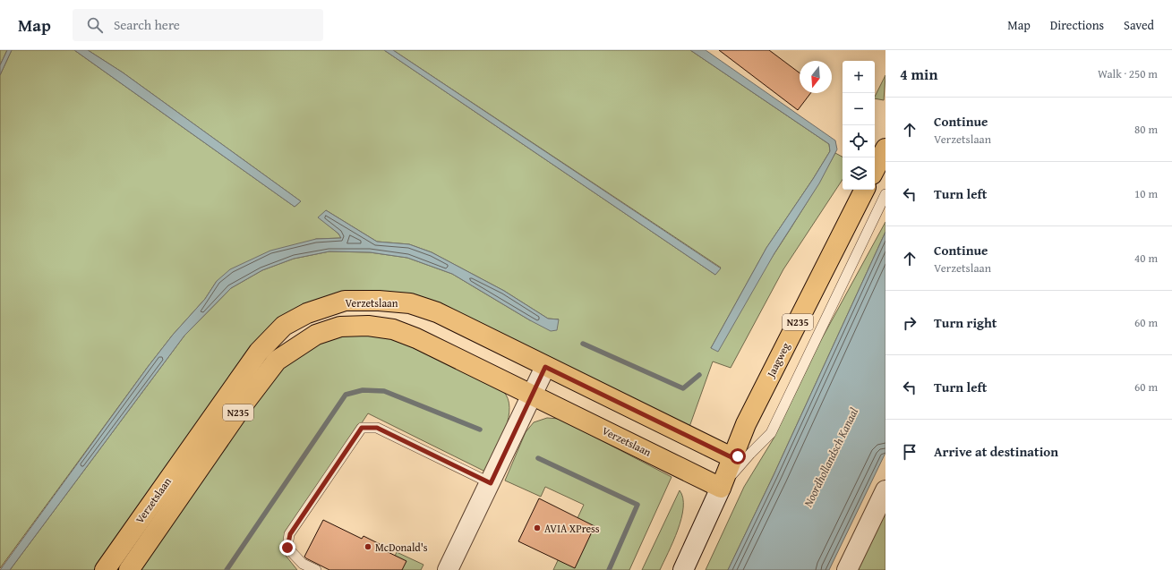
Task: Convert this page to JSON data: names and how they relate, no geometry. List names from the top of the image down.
{
  "streets": {
    "main road": ["Verzetslaan", "N235", "Jaagweg"]
  },
  "crossings": [
    ["Verzetslaan", "Jaagweg"]
  ],
  "water": ["Noordhollandsch Kanaal"],
  "places": ["AVIA XPress", "McDonald's"],
  "north": "bottom",
  "page": {
    "header": "Map",
    "search": "Search here",
    "nav": ["Map", "Directions", "Saved"],
    "heading": ["4 min", "Walk · 250 m"],
    "map_buttons": ["+", "−"],
    "list": [
      ["Continue", "Verzetslaan", "80 m"],
      ["Turn left", "10 m"],
      ["Continue", "Verzetslaan", "40 m"],
      ["Turn right", "60 m"],
      ["Turn left", "60 m"],
      "Arrive at destination"
    ]
  }
}
